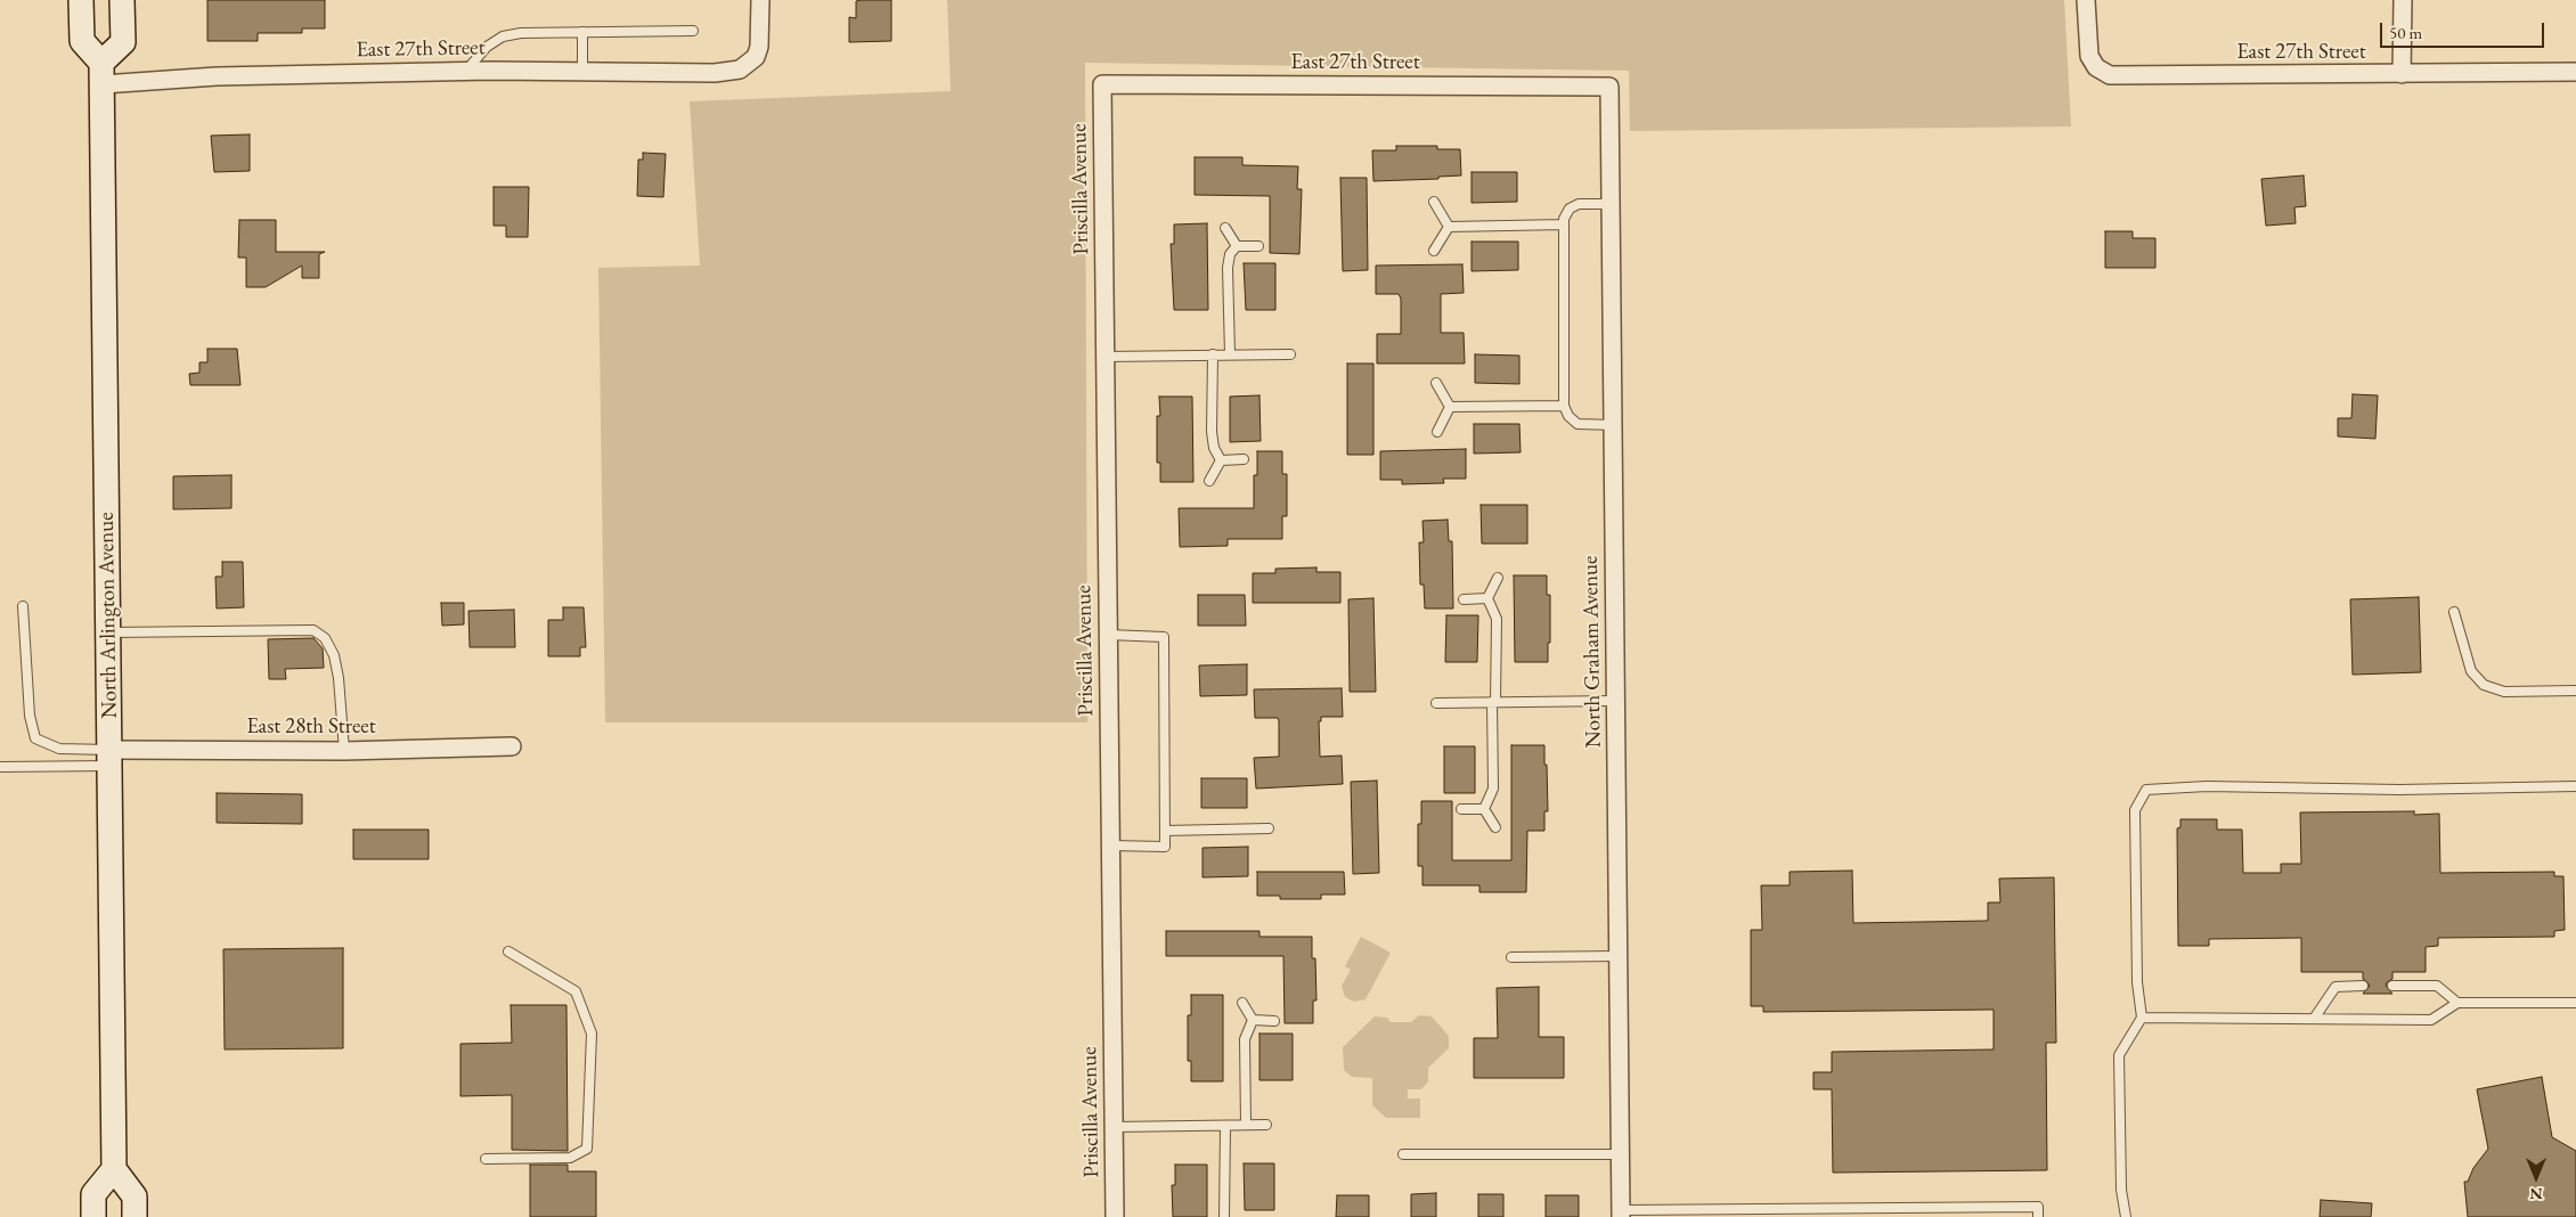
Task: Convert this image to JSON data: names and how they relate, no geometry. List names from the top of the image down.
{
  "streets": {
    "main road": ["North Arlington Avenue"],
    "street": [
      "East 27th Street",
      "Priscilla Avenue",
      "North Graham Avenue",
      "East 28th Street"
    ]
  },
  "crossings": [
    ["East 27th Street", "Priscilla Avenue"],
    ["East 27th Street", "North Arlington Avenue"],
    ["East 27th Street", "North Graham Avenue"],
    ["North Arlington Avenue", "East 28th Street"]
  ],
  "scale_bar": "50 m",
  "north": "bottom"
}
